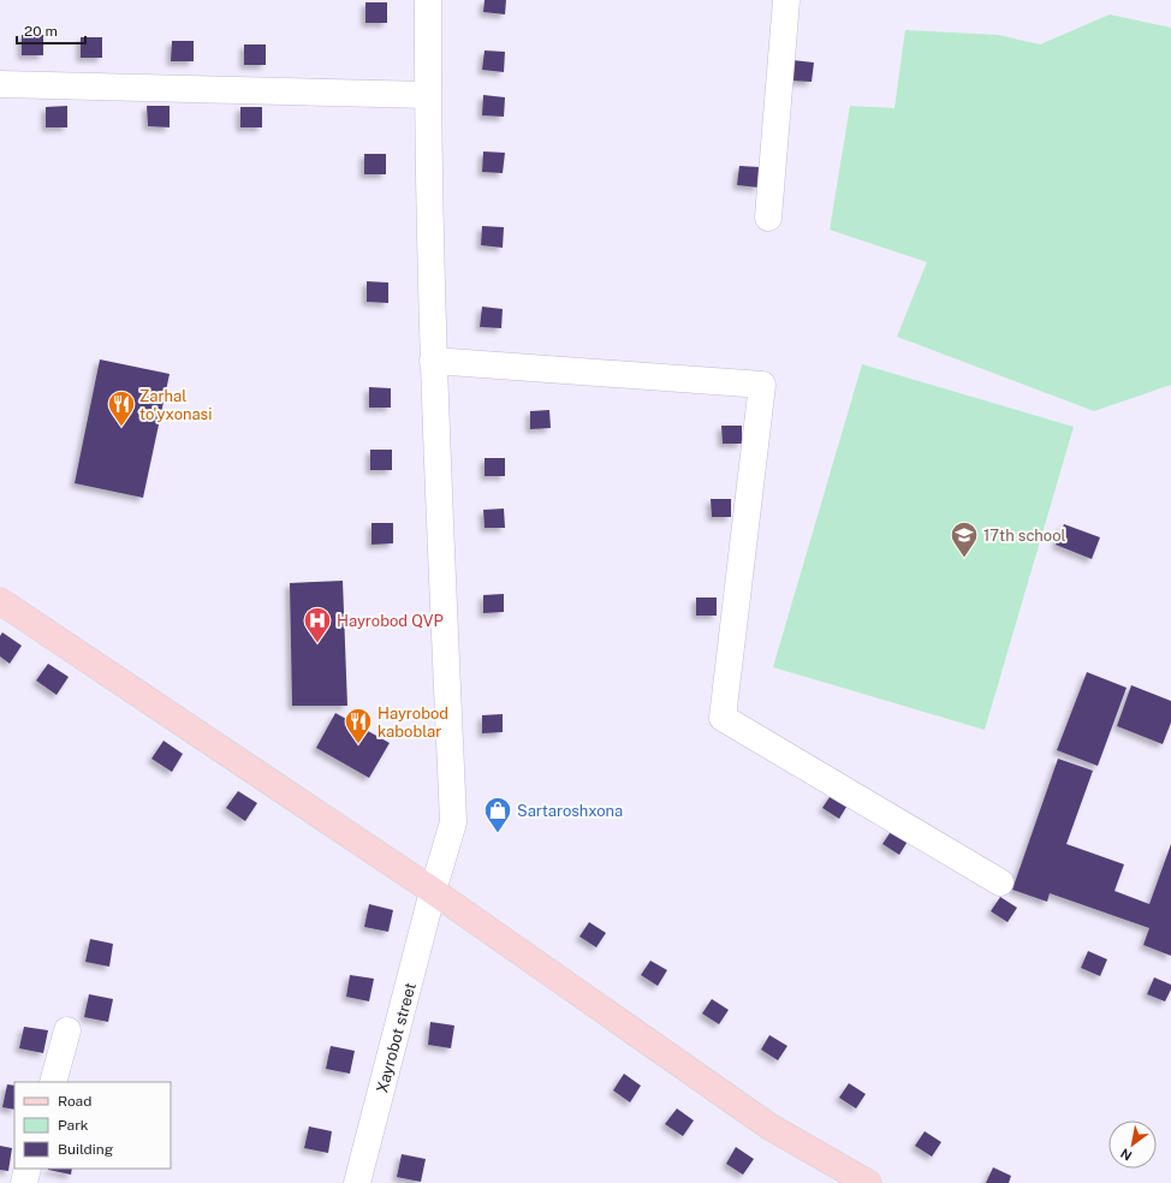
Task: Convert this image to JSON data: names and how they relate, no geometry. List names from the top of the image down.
{
  "streets": {
    "street": ["Xayrobot street"]
  },
  "places": {
    "restaurant": ["Zarhal to'yxonasi", "Hayrobod kaboblar"],
    "school or university": ["17th school"],
    "hospital": ["Hayrobod QVP"],
    "shop": ["Sartaroshxona"]
  },
  "legend": ["Road", "Park", "Building"],
  "scale_bar": "20 m",
  "north": "bottom left"
}
